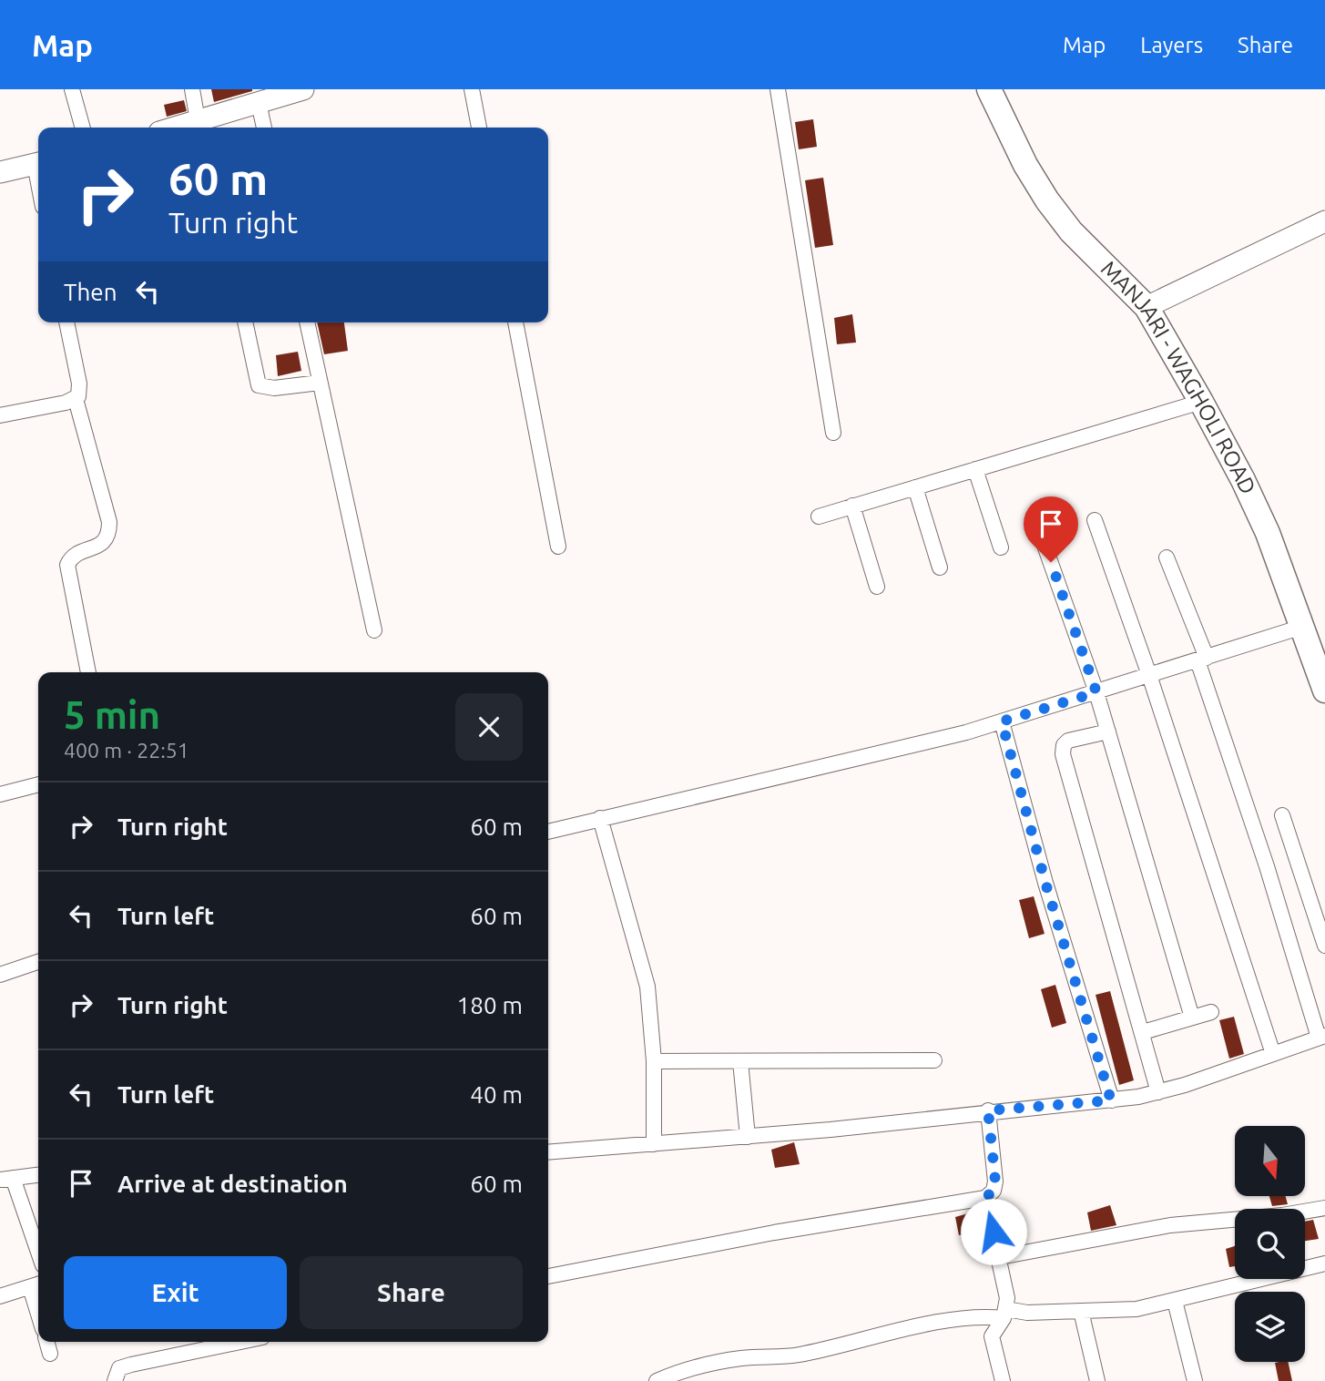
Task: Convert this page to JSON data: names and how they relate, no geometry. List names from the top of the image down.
{
  "streets": {
    "main road": ["MANJARI - WAGHOLI ROAD"]
  },
  "north": "bottom",
  "page": {
    "header": "Map",
    "nav": ["Map", "Layers", "Share"],
    "turn": ["60 m", "Turn right"],
    "then": "Then",
    "heading": ["5 min", "400 m · 22:51"],
    "list": [
      {
        "name": "Turn right",
        "value": "60 m"
      },
      {
        "name": "Turn left",
        "value": "60 m"
      },
      {
        "name": "Turn right",
        "value": "180 m"
      },
      {
        "name": "Turn left",
        "value": "40 m"
      },
      {
        "name": "Arrive at destination",
        "value": "60 m"
      }
    ],
    "buttons": ["Exit", "Share"]
  }
}
